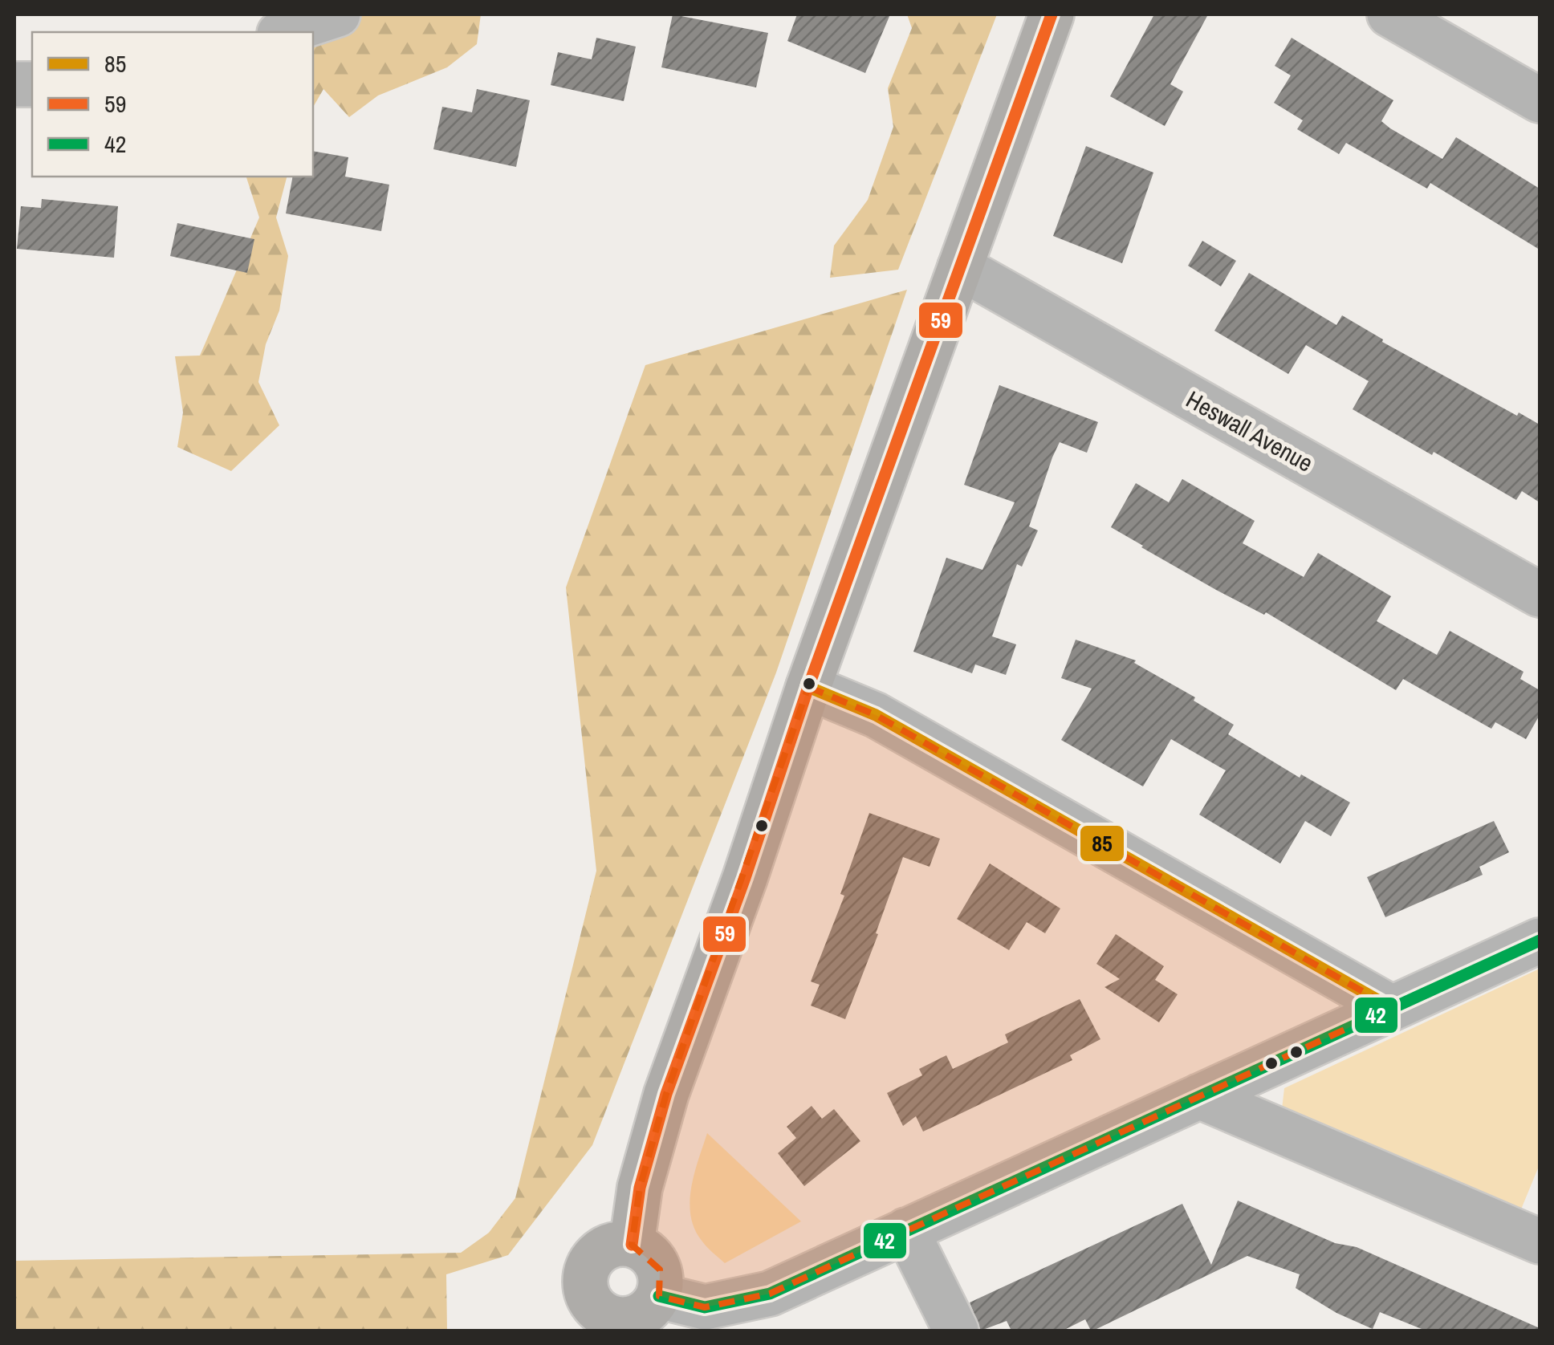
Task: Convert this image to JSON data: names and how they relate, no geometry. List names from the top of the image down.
{
  "streets": {
    "street": ["Heswall Avenue"]
  },
  "lines": ["transit line 59", "transit line 85", "transit line 42"],
  "legend": ["85", "59", "42"]
}
